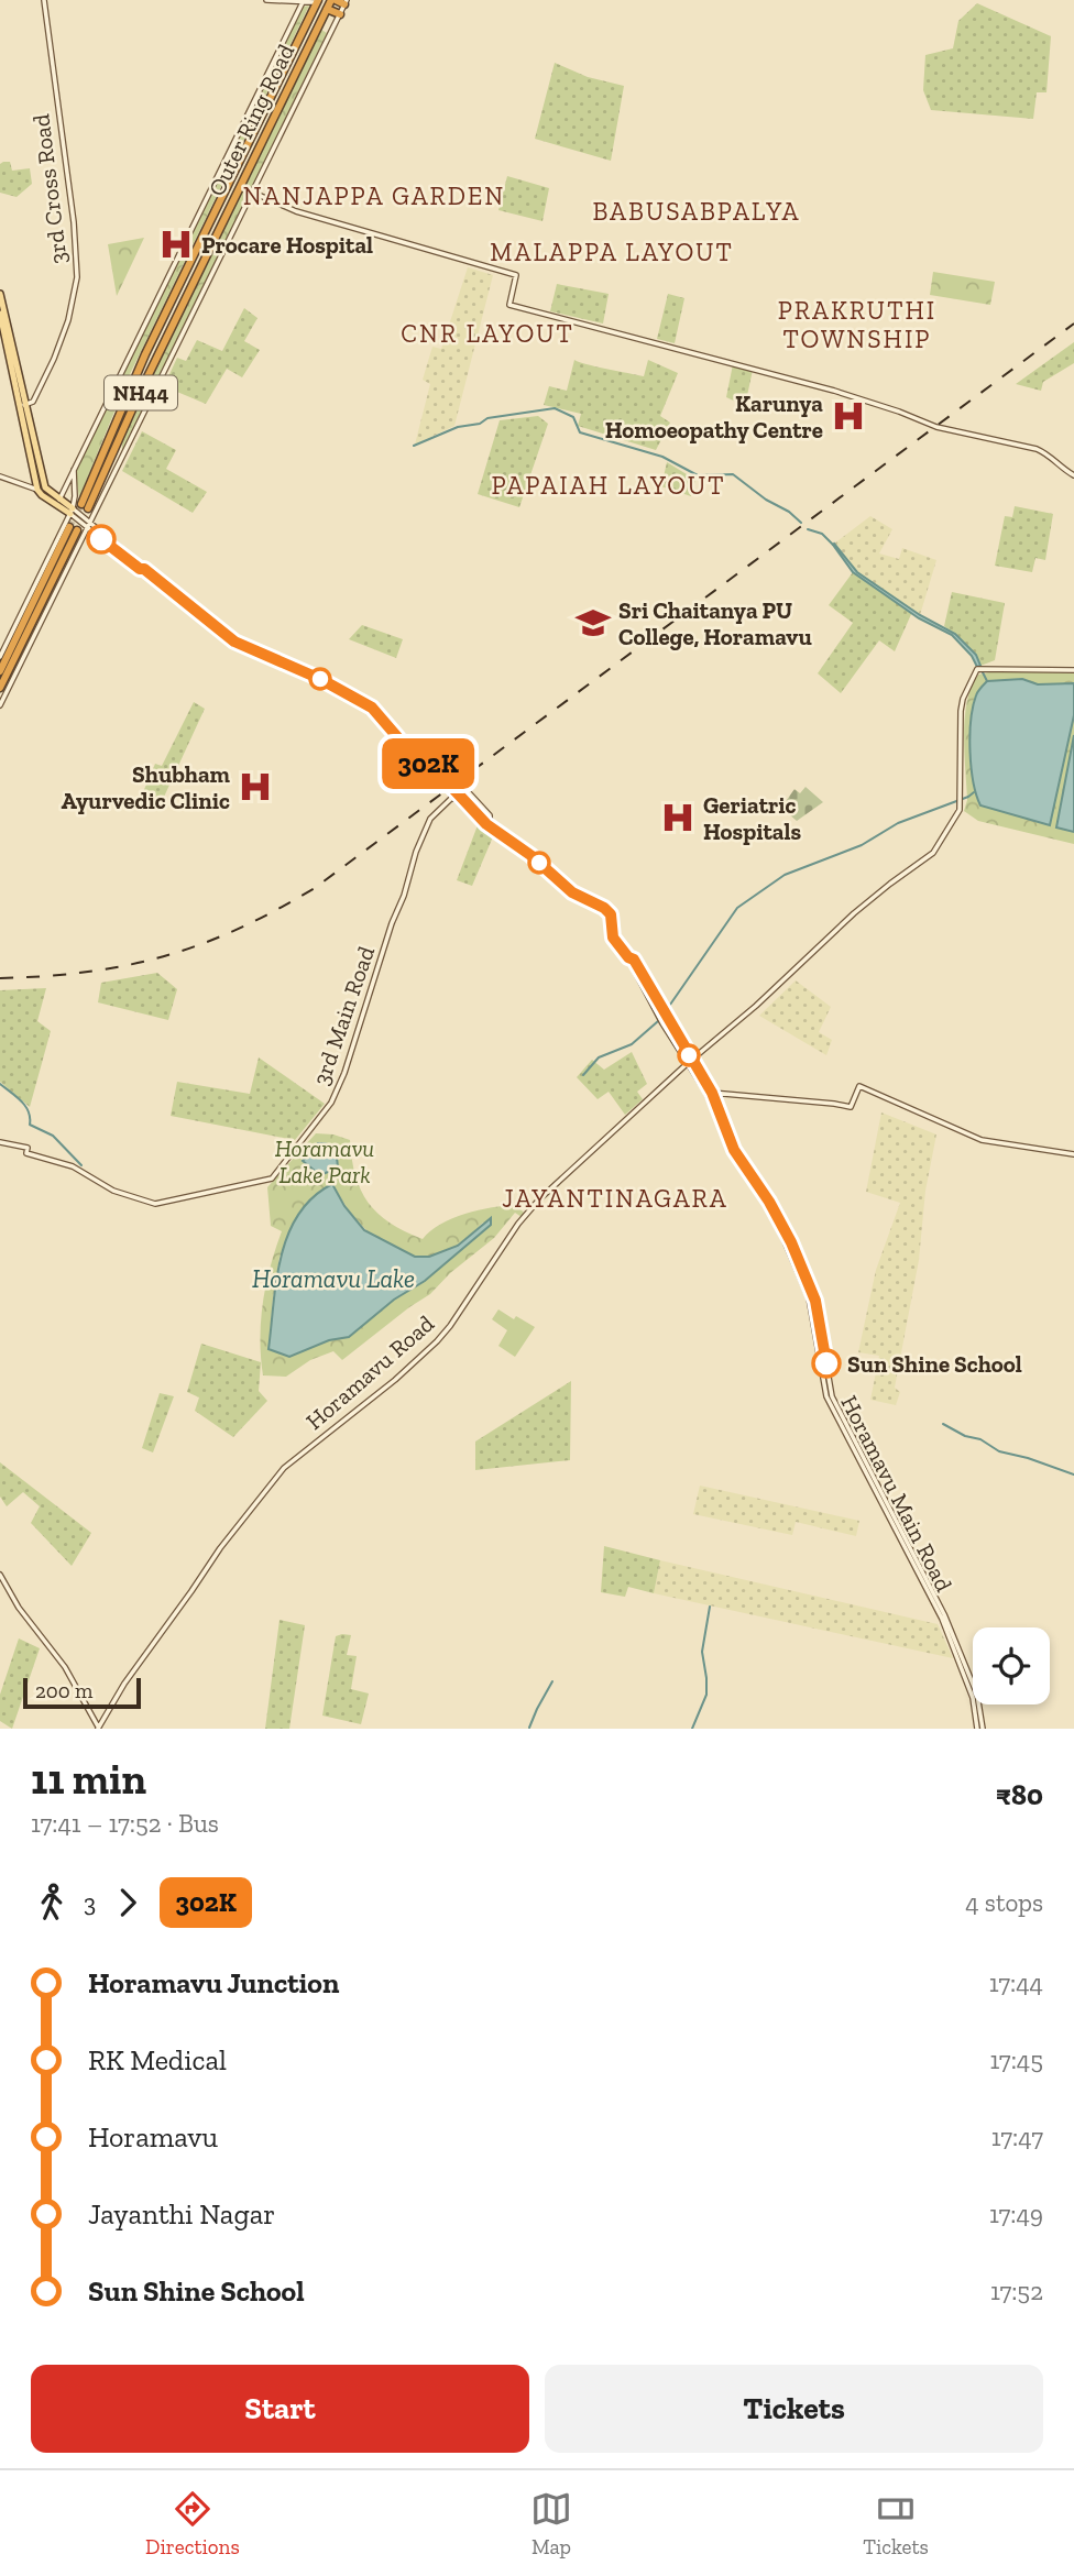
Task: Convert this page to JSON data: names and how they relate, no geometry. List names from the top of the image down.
{
  "streets": {
    "highway": ["Outer Ring Road", "NH44"],
    "street": [
      "3rd Cross Road",
      "3rd Main Road",
      "Horamavu Road",
      "Horamavu Main Road"
    ]
  },
  "crossings": [
    ["Horamavu Road", "Horamavu Main Road"]
  ],
  "districts": [
    "NANJAPPA GARDEN",
    "BABUSABPALYA",
    "MALAPPA LAYOUT",
    "PRAKRUTHI TOWNSHIP",
    "CNR LAYOUT",
    "PAPAIAH LAYOUT",
    "JAYANTINAGARA"
  ],
  "water": ["Horamavu Lake"],
  "parks": ["Horamavu Lake Park"],
  "places": {
    "hospital": [
      "Procare Hospital",
      "Karunya Homoeopathy Centre",
      "Shubham Ayurvedic Clinic",
      "Geriatric Hospitals"
    ],
    "school or university": ["Sri Chaitanya PU College, Horamavu"],
    "other": ["Sun Shine School"]
  },
  "lines": ["bus line 302K"],
  "scale_bar": "200 m",
  "page": {
    "on_map": "302K",
    "scale": "200 m",
    "heading": ["11 min", "17:41 – 17:52 · Bus", "₹80"],
    "legs": ["3", "302K", "4 stops"],
    "list": [
      {
        "name": "Horamavu Junction",
        "value": "17:44"
      },
      {
        "name": "RK Medical",
        "value": "17:45"
      },
      {
        "name": "Horamavu",
        "value": "17:47"
      },
      {
        "name": "Jayanthi Nagar",
        "value": "17:49"
      },
      {
        "name": "Sun Shine School",
        "value": "17:52"
      }
    ],
    "buttons": ["Start", "Tickets"],
    "tabs": ["Directions", "Map", "Tickets"]
  }
}
